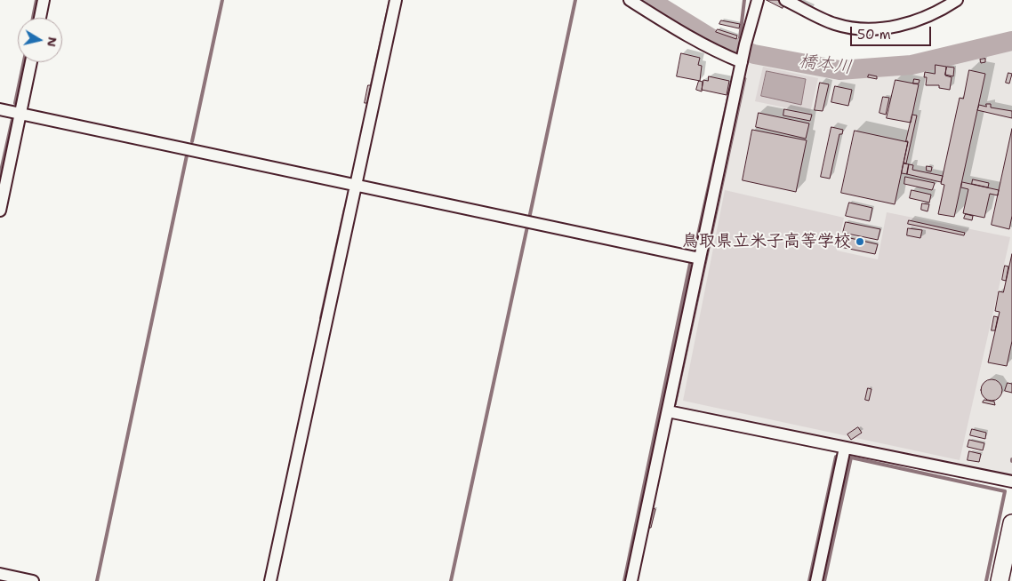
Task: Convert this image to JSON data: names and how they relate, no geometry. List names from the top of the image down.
{
  "water": ["橋本川"],
  "places": ["鳥取県立米子高等学校"],
  "scale_bar": "50 m",
  "north": "right"
}
